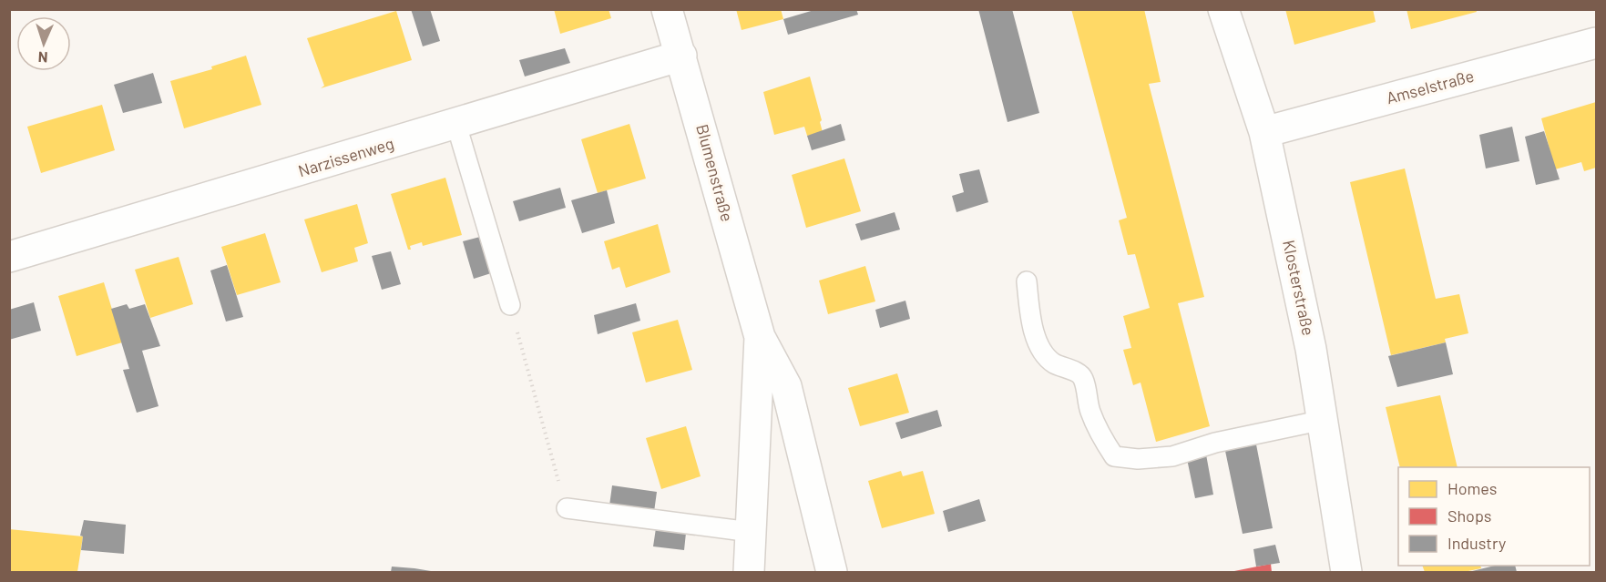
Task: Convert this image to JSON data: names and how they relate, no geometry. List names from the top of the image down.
{
  "streets": {
    "street": [
      "Amselstraße",
      "Narzissenweg",
      "Blumenstraße",
      "Klosterstraße"
    ]
  },
  "crossings": [
    ["Amselstraße", "Klosterstraße"],
    ["Narzissenweg", "Blumenstraße"]
  ],
  "legend": ["Homes", "Shops", "Industry"],
  "north": "bottom"
}
